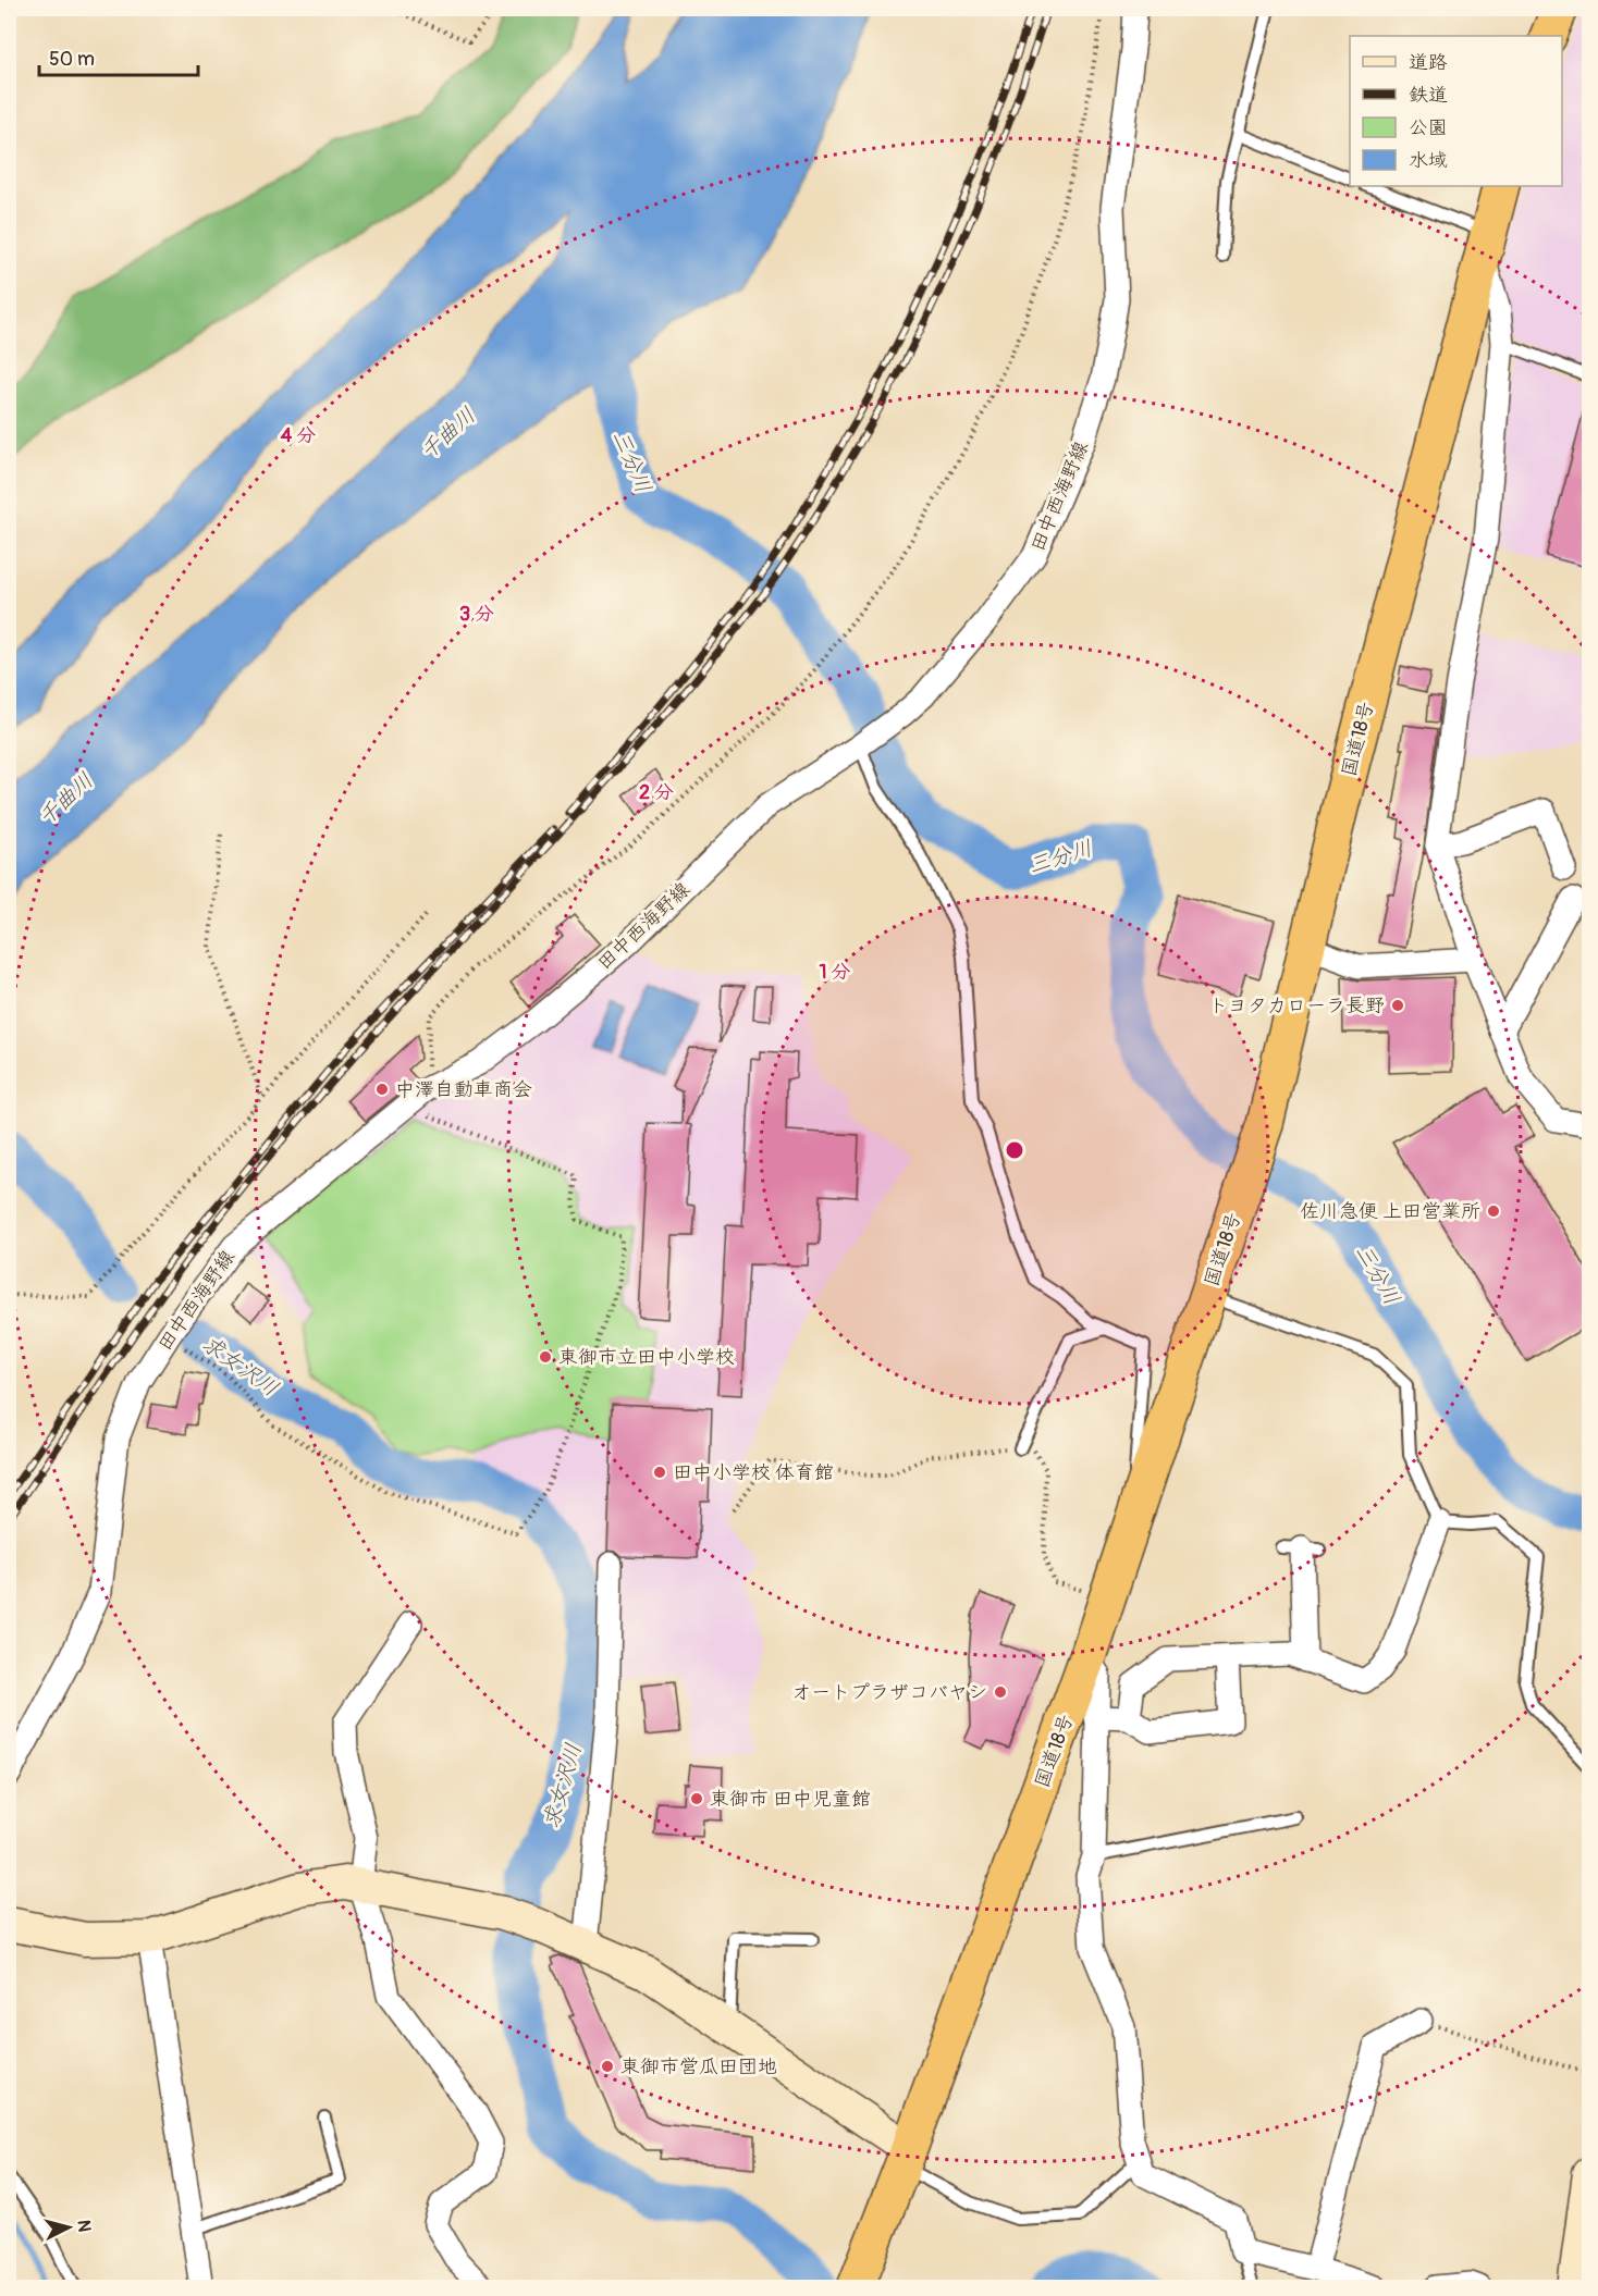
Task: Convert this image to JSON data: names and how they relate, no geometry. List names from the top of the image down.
{
  "streets": {
    "highway": ["国道18号"],
    "street": ["田中西海野線"]
  },
  "water": ["千曲川", "三分川", "求女沢川"],
  "places": [
    "トヨタカローラ長野",
    "中澤自動車商会",
    "佐川急便 上田営業所",
    "東御市立田中小学校",
    "田中小学校 体育館",
    "オートプラザコバヤシ",
    "東御市 田中児童館",
    "東御市営瓜田団地"
  ],
  "legend": [
    "道路",
    "鉄道",
    "公園",
    "水域"
  ],
  "scale_bar": "50 m",
  "north": "right",
  "rings": [
    "4 分",
    "3 分",
    "2 分",
    "1 分"
  ]
}
